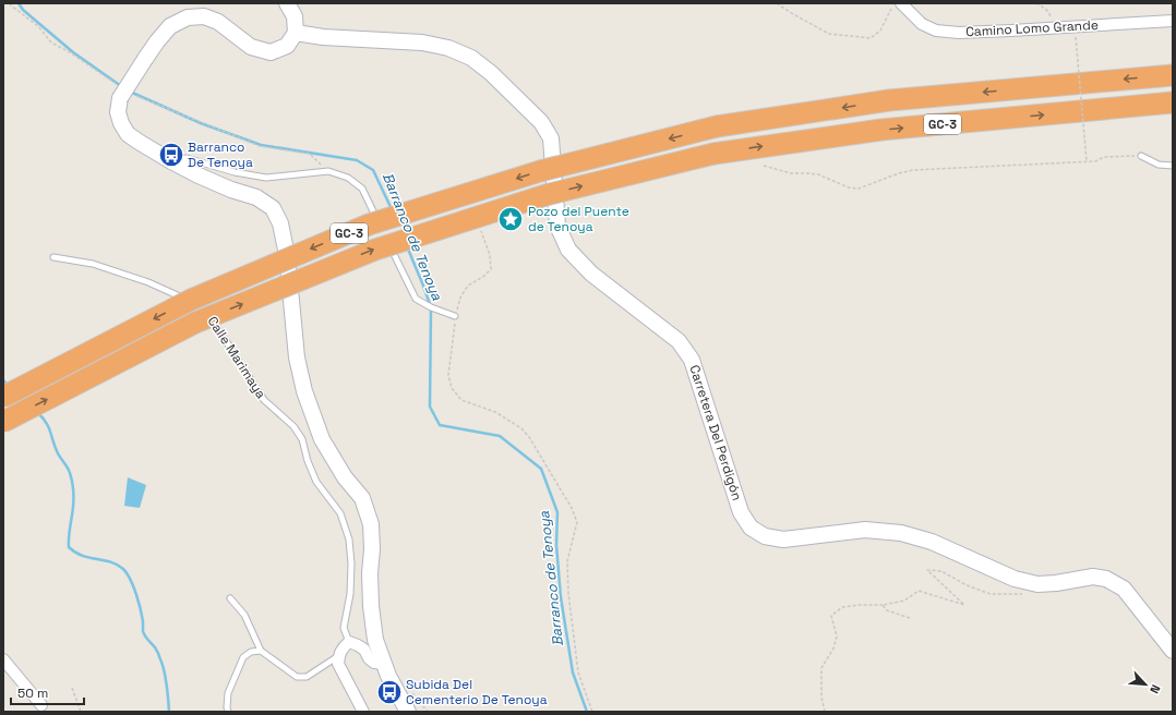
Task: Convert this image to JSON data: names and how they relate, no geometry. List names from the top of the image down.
{
  "streets": {
    "highway": ["GC-3"],
    "street": ["Camino Lomo Grande", "Carretera Del Perdigón"],
    "lane": ["Calle Marimaya"]
  },
  "water": ["Barranco de Tenoya"],
  "places": {
    "bus stop": ["Barranco De Tenoya", "Subida Del Cementerio De Tenoya"],
    "place": ["Pozo del Puente de Tenoya"]
  },
  "scale_bar": "50 m",
  "north": "bottom right"
}
